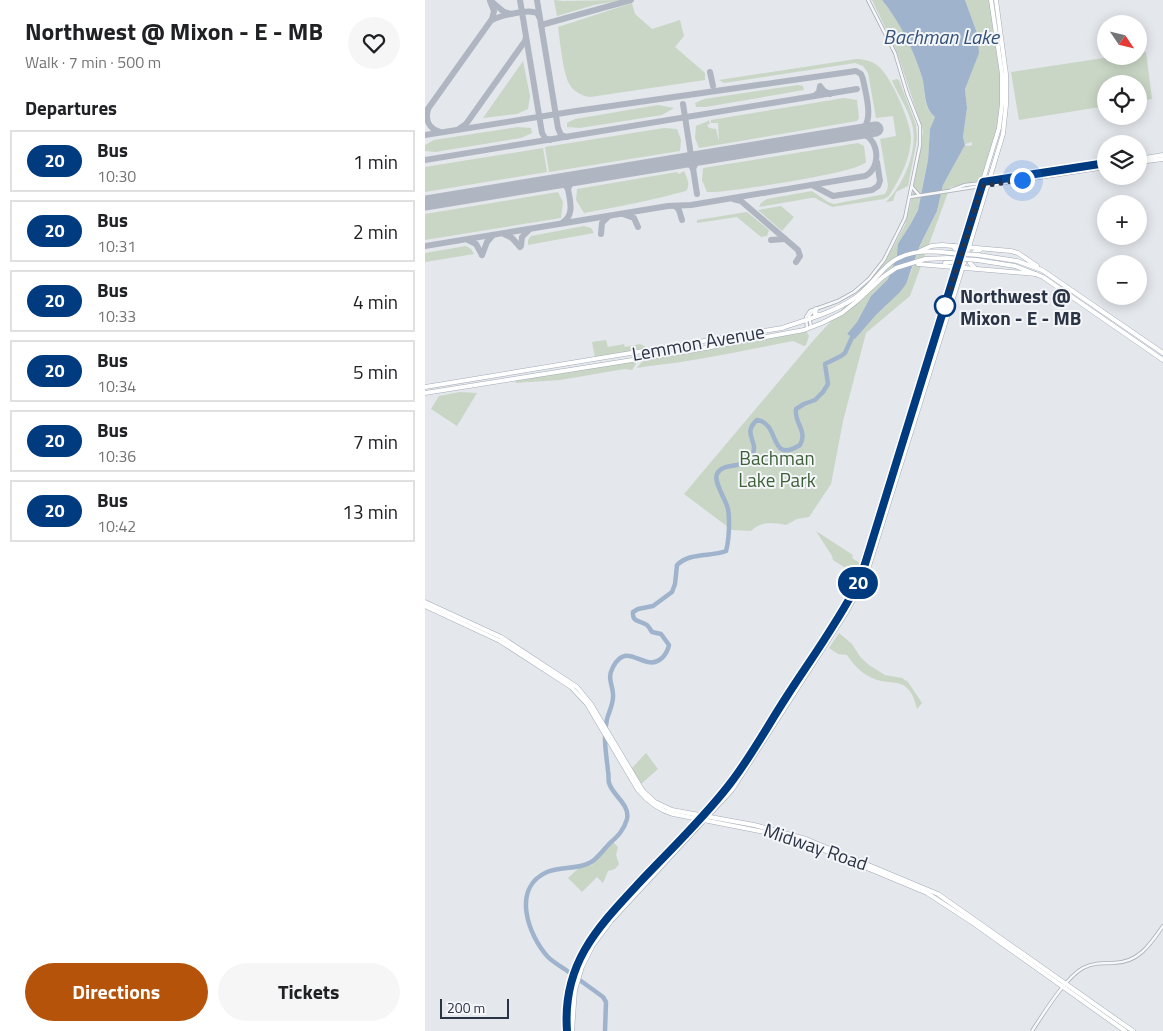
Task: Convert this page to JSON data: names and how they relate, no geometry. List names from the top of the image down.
{
  "streets": {
    "main road": ["Lemmon Avenue", "Midway Road"]
  },
  "water": ["Bachman Lake"],
  "parks": ["Bachman Lake Park"],
  "places": ["Northwest @ Mixon - E - MB"],
  "lines": ["bus line 20"],
  "scale_bar": "200 m",
  "north": "bottom right",
  "page": {
    "heading": [
      ["Northwest @ Mixon - E - MB", "Walk · 7 min · 500 m"],
      "Departures"
    ],
    "on_map": "20",
    "map_buttons": ["+", "−"],
    "list": [
      {
        "mark": "20",
        "name": "Bus",
        "note": "10:30",
        "value": "1 min"
      },
      {
        "mark": "20",
        "name": "Bus",
        "note": "10:31",
        "value": "2 min"
      },
      {
        "mark": "20",
        "name": "Bus",
        "note": "10:33",
        "value": "4 min"
      },
      {
        "mark": "20",
        "name": "Bus",
        "note": "10:34",
        "value": "5 min"
      },
      {
        "mark": "20",
        "name": "Bus",
        "note": "10:36",
        "value": "7 min"
      },
      {
        "mark": "20",
        "name": "Bus",
        "note": "10:42",
        "value": "13 min"
      }
    ],
    "buttons": ["Directions", "Tickets"],
    "scale": "200 m"
  }
}
